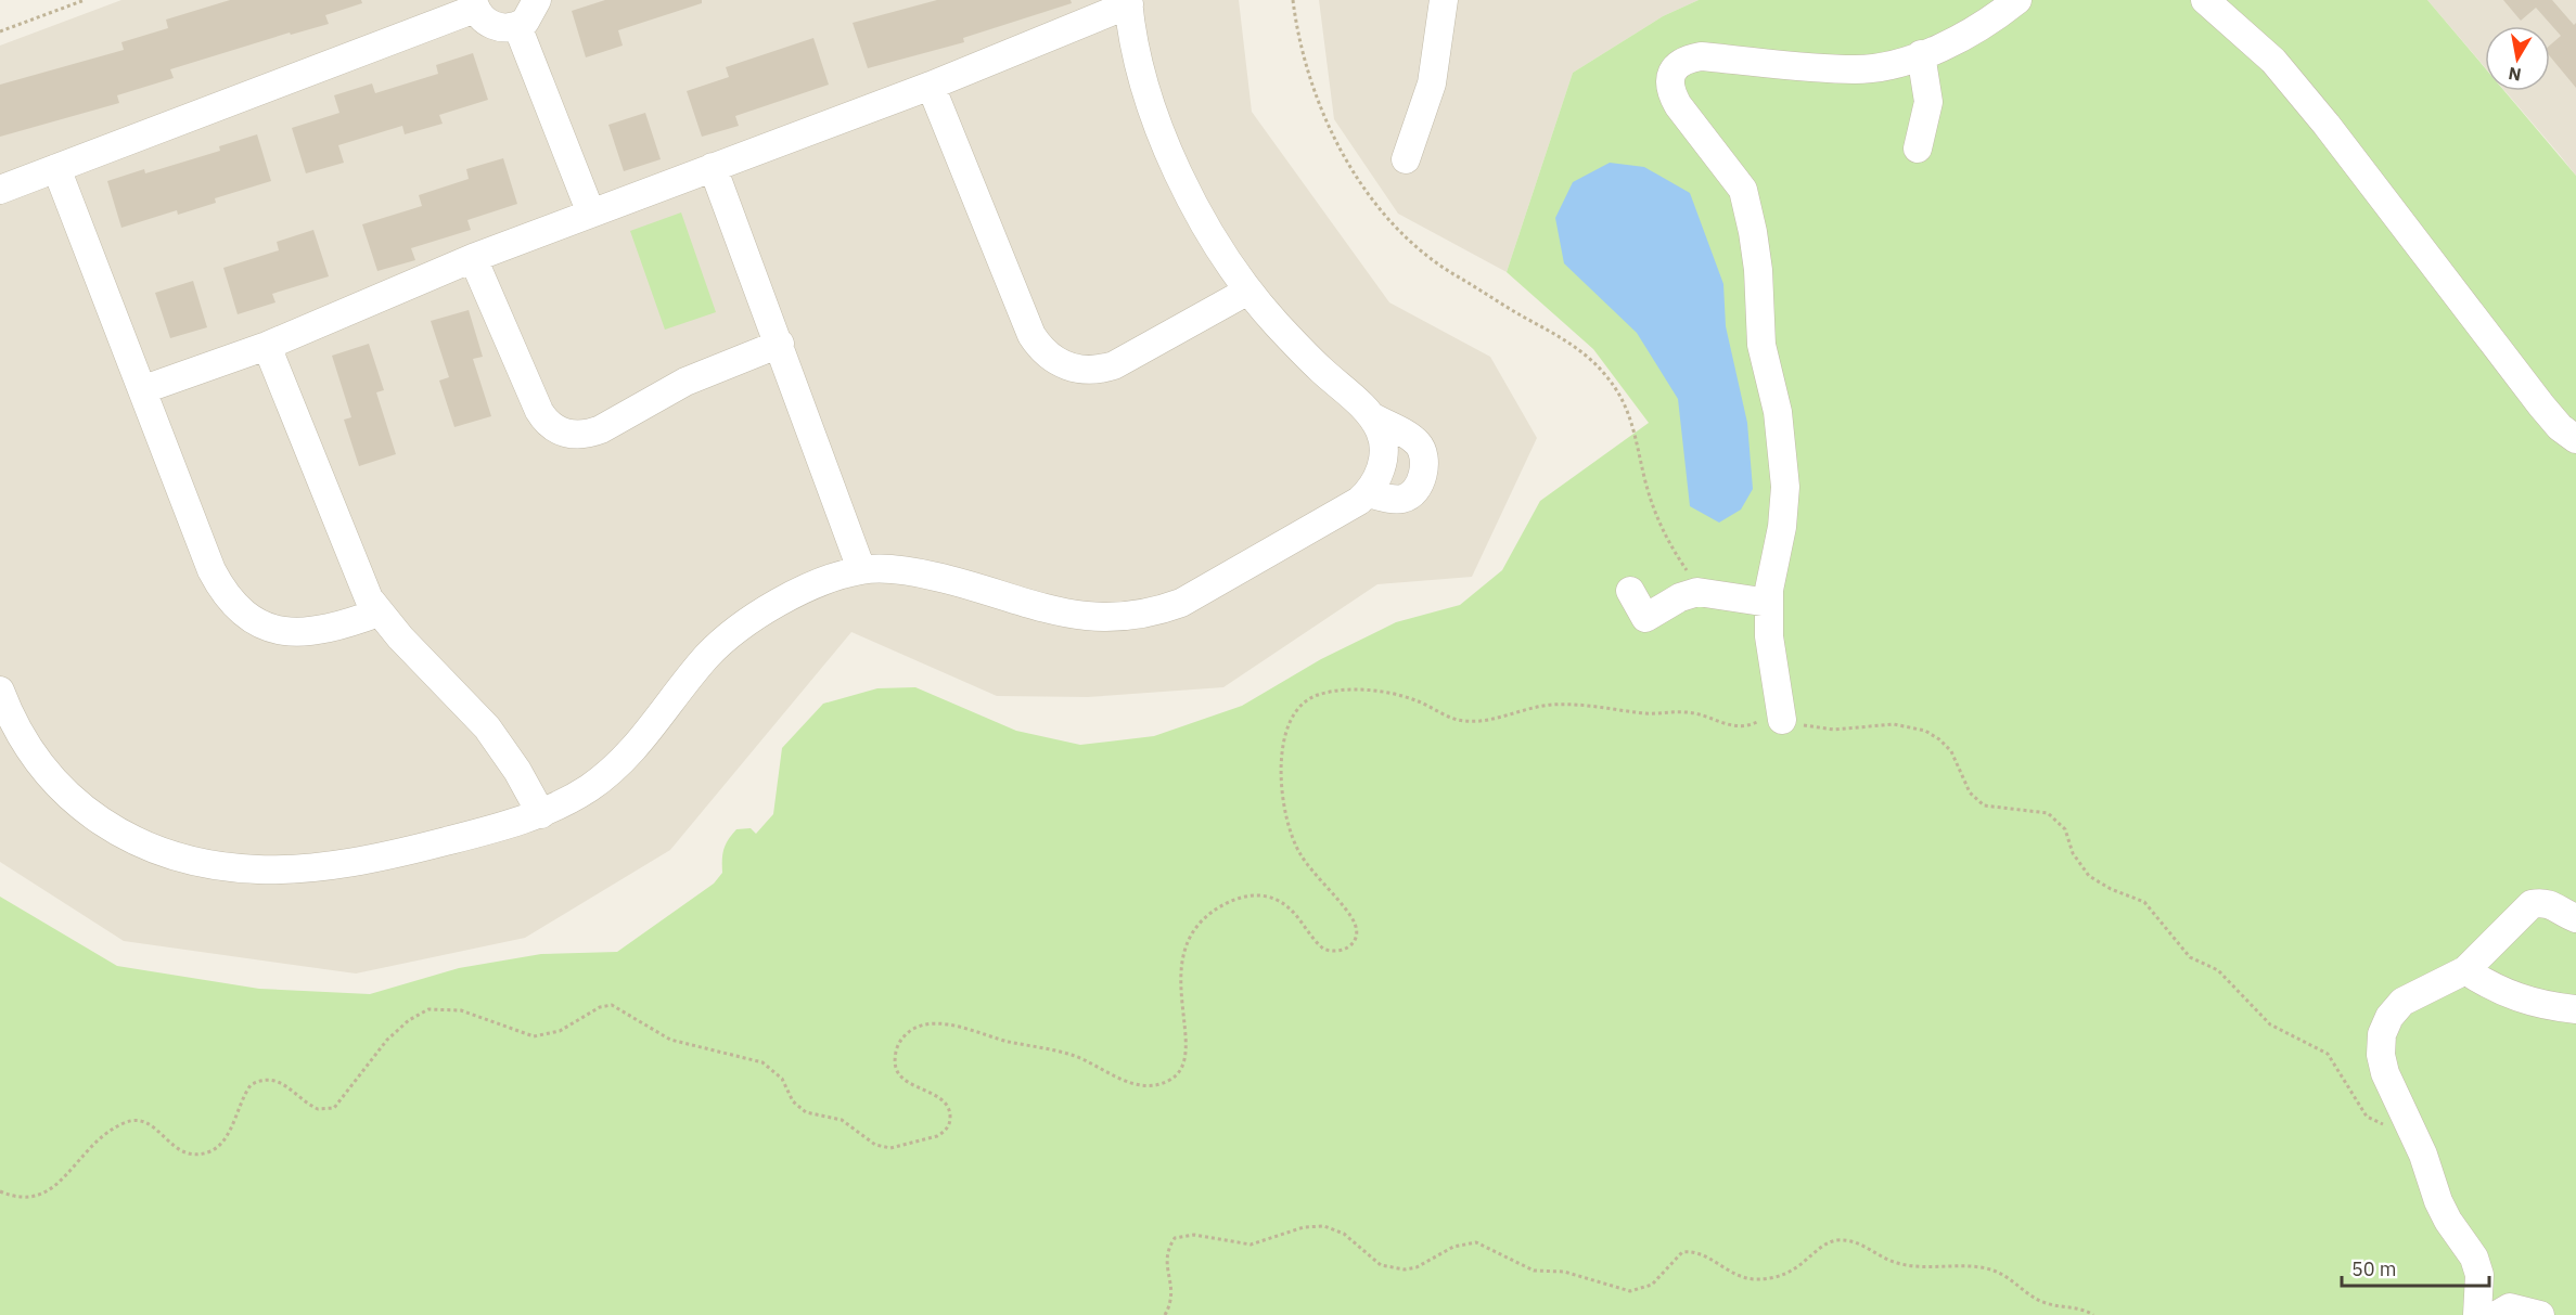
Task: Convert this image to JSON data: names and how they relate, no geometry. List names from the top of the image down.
{
  "scale_bar": "50 m",
  "north": "bottom"
}
